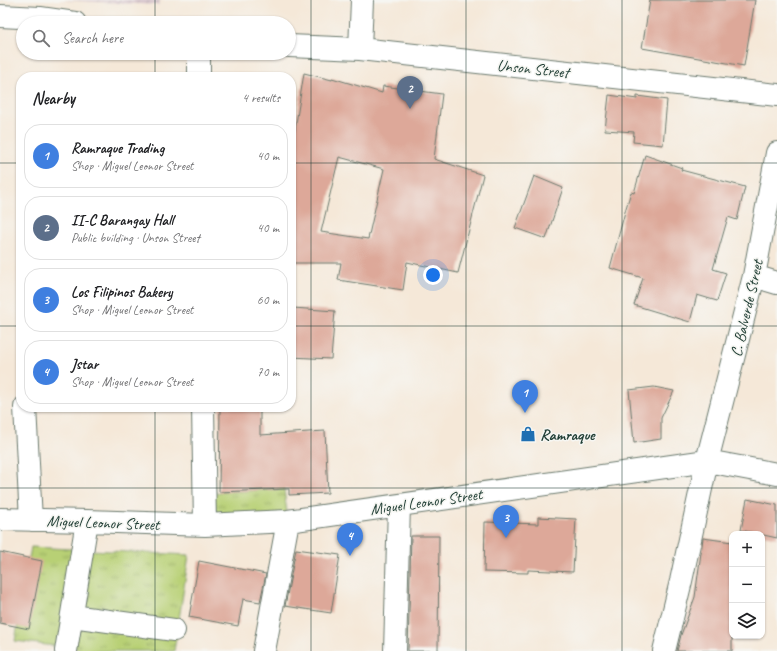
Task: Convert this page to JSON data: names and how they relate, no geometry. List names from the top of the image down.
{
  "streets": {
    "street": ["Unson Street", "C. Balverde Street", "Miguel Leonor Street"]
  },
  "crossings": [
    ["C. Balverde Street", "Miguel Leonor Street"]
  ],
  "places": {
    "shop": ["Ramraque"]
  },
  "page": {
    "search": "Search here",
    "heading": ["Nearby", "4 results"],
    "pins": [
      "2",
      "1",
      "3",
      "4"
    ],
    "list": [
      {
        "mark": "1",
        "name": "Ramraque Trading",
        "note": "Shop · Miguel Leonor Street",
        "value": "40 m"
      },
      {
        "mark": "2",
        "name": "II-C Barangay Hall",
        "note": "Public building · Unson Street",
        "value": "40 m"
      },
      {
        "mark": "3",
        "name": "Los Filipinos Bakery",
        "note": "Shop · Miguel Leonor Street",
        "value": "60 m"
      },
      {
        "mark": "4",
        "name": "Jstar",
        "note": "Shop · Miguel Leonor Street",
        "value": "70 m"
      }
    ],
    "map_buttons": ["+", "−"]
  }
}
